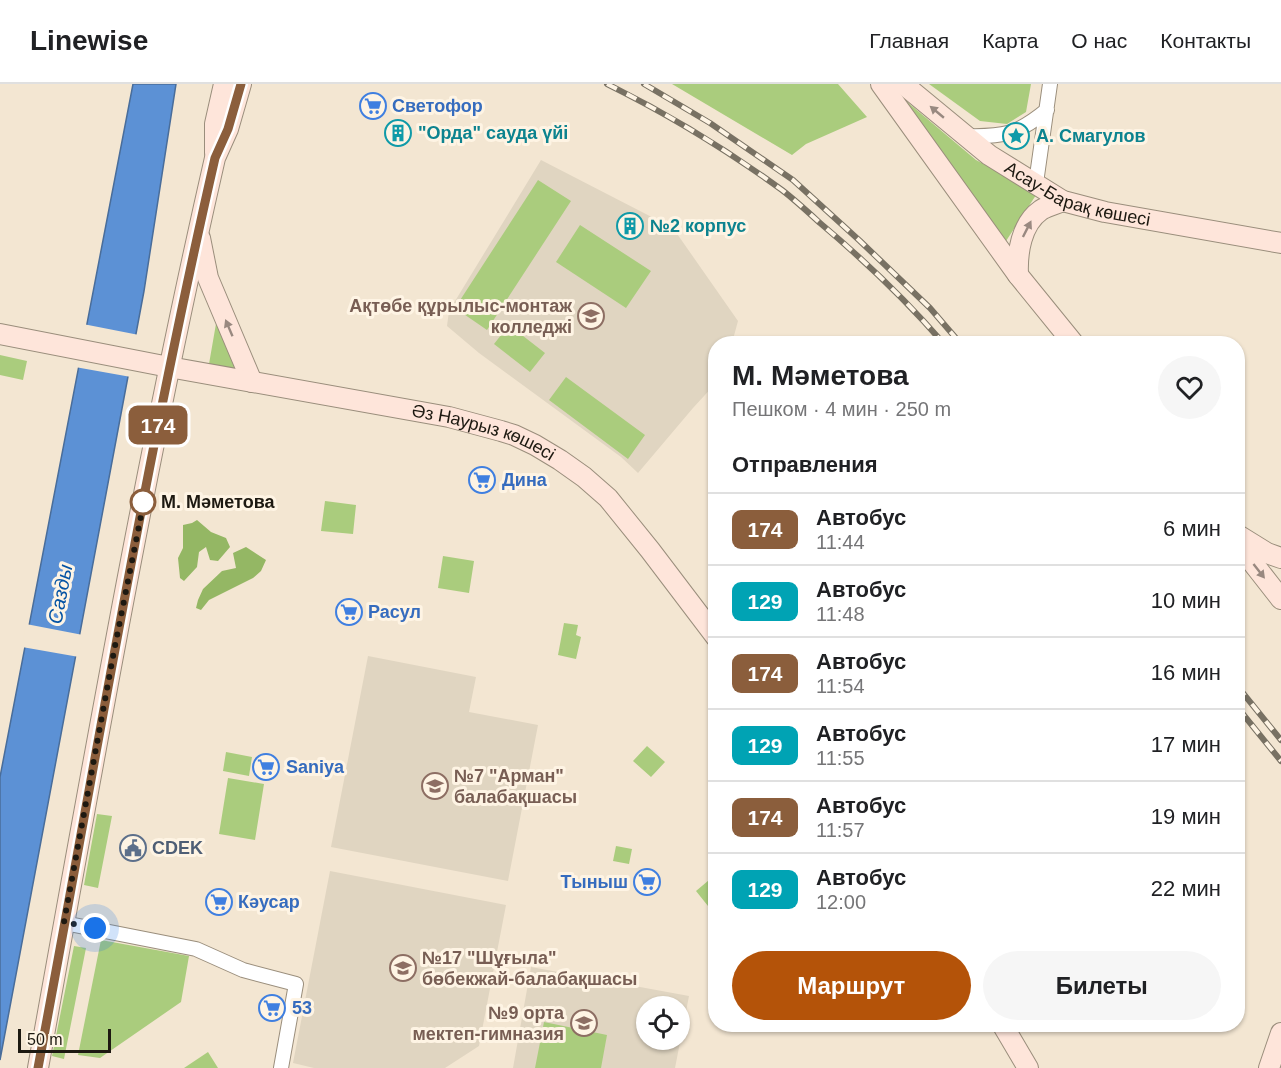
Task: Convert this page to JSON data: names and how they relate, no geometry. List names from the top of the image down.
{
  "streets": {
    "main road": ["Асау-Барақ көшесі", "Әз Наурыз көшесі"]
  },
  "water": ["Сазды"],
  "places": {
    "supermarket": [
      "Светофор",
      "Дина",
      "Расул",
      "Saniya",
      "Тыныш",
      "Кәусар",
      "53"
    ],
    "building": ["\"Орда\" сауда үйі", "№2 корпус"],
    "place": ["А. Смагулов"],
    "school or university": [
      "Ақтөбе құрылыс-монтаж колледжі",
      "№7 \"Арман\" балабақшасы",
      "№17 \"Шұғыла\" бөбекжай-балабақшасы",
      "№9 орта мектеп-гимназия"
    ],
    "other": ["М. Мәметова"],
    "public building": ["CDEK"]
  },
  "lines": ["bus line 174"],
  "scale_bar": "50 m",
  "page": {
    "header": "Linewise",
    "nav": [
      "Главная",
      "Карта",
      "О нас",
      "Контакты"
    ],
    "on_map": "174",
    "heading": [
      ["М. Мәметова", "Пешком · 4 мин · 250 m"],
      "Отправления"
    ],
    "list": [
      {
        "mark": "174",
        "name": "Автобус",
        "note": "11:44",
        "value": "6 мин"
      },
      {
        "mark": "129",
        "name": "Автобус",
        "note": "11:48",
        "value": "10 мин"
      },
      {
        "mark": "174",
        "name": "Автобус",
        "note": "11:54",
        "value": "16 мин"
      },
      {
        "mark": "129",
        "name": "Автобус",
        "note": "11:55",
        "value": "17 мин"
      },
      {
        "mark": "174",
        "name": "Автобус",
        "note": "11:57",
        "value": "19 мин"
      },
      {
        "mark": "129",
        "name": "Автобус",
        "note": "12:00",
        "value": "22 мин"
      }
    ],
    "buttons": ["Маршрут", "Билеты"],
    "scale": "50 m"
  }
}
